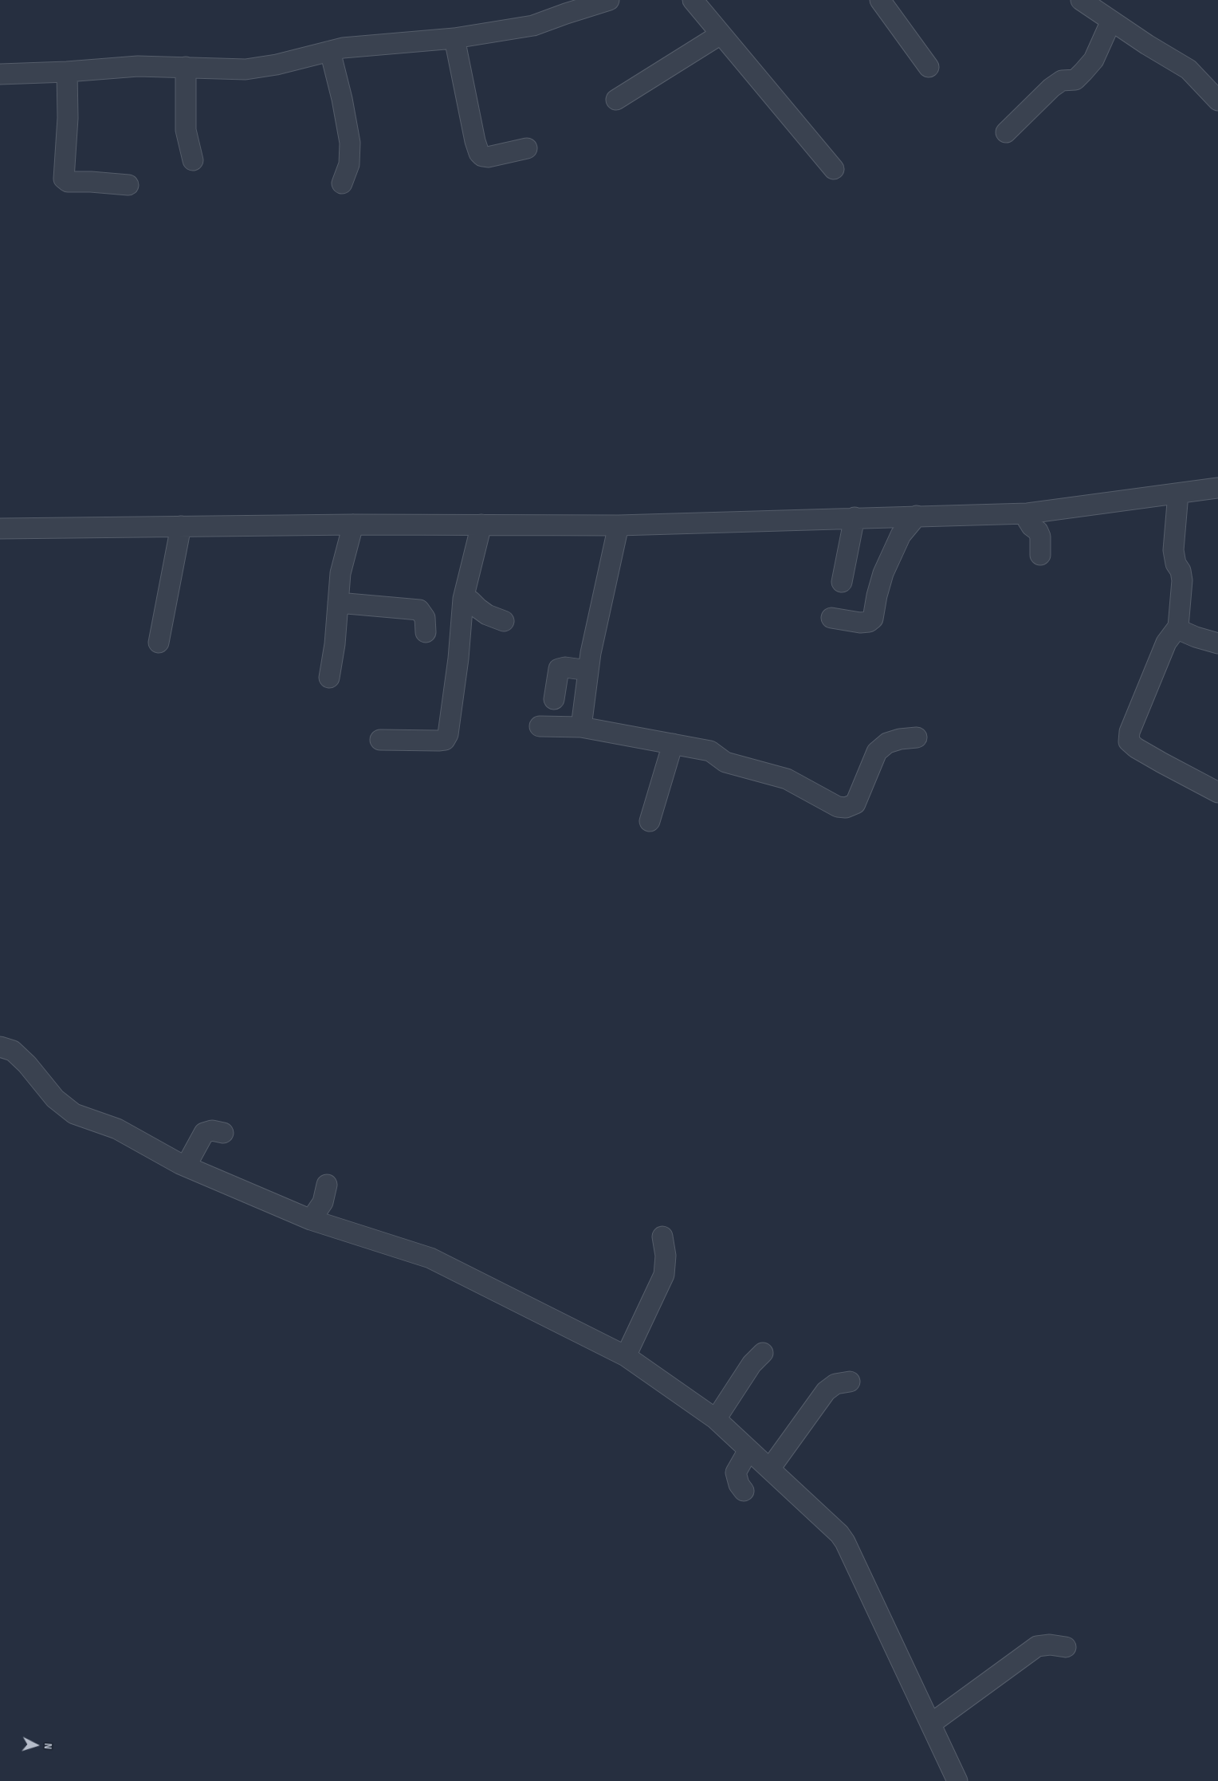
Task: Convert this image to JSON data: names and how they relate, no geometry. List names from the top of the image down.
{
  "north": "right"
}
